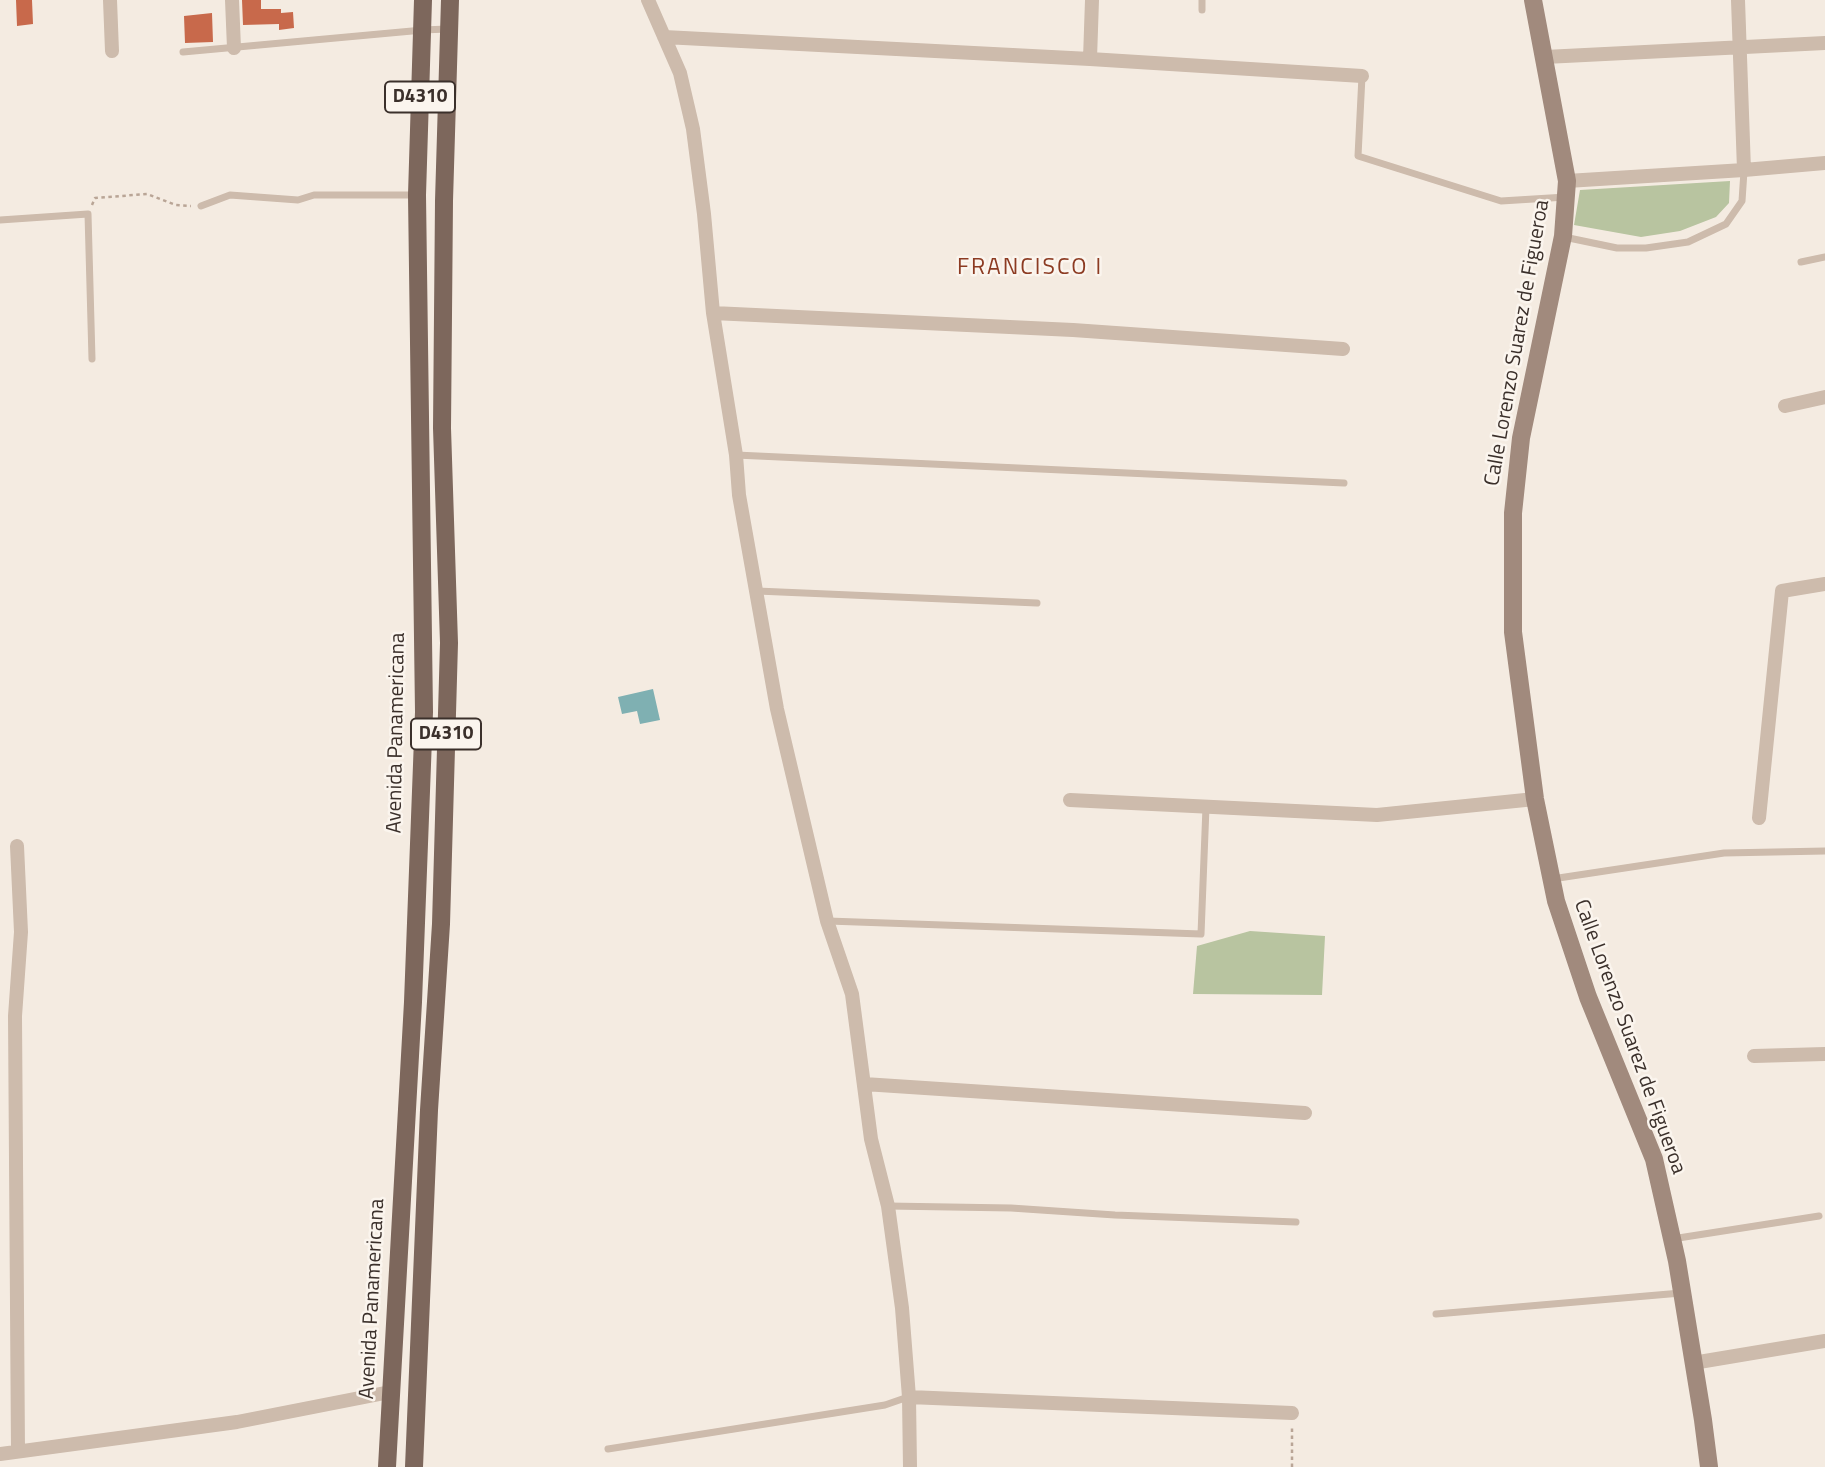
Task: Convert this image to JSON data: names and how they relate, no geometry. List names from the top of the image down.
{
  "streets": {
    "main road": ["D4310", "Calle Lorenzo Suarez de Figueroa", "Avenida Panamericana"]
  },
  "districts": ["FRANCISCO I"]
}
